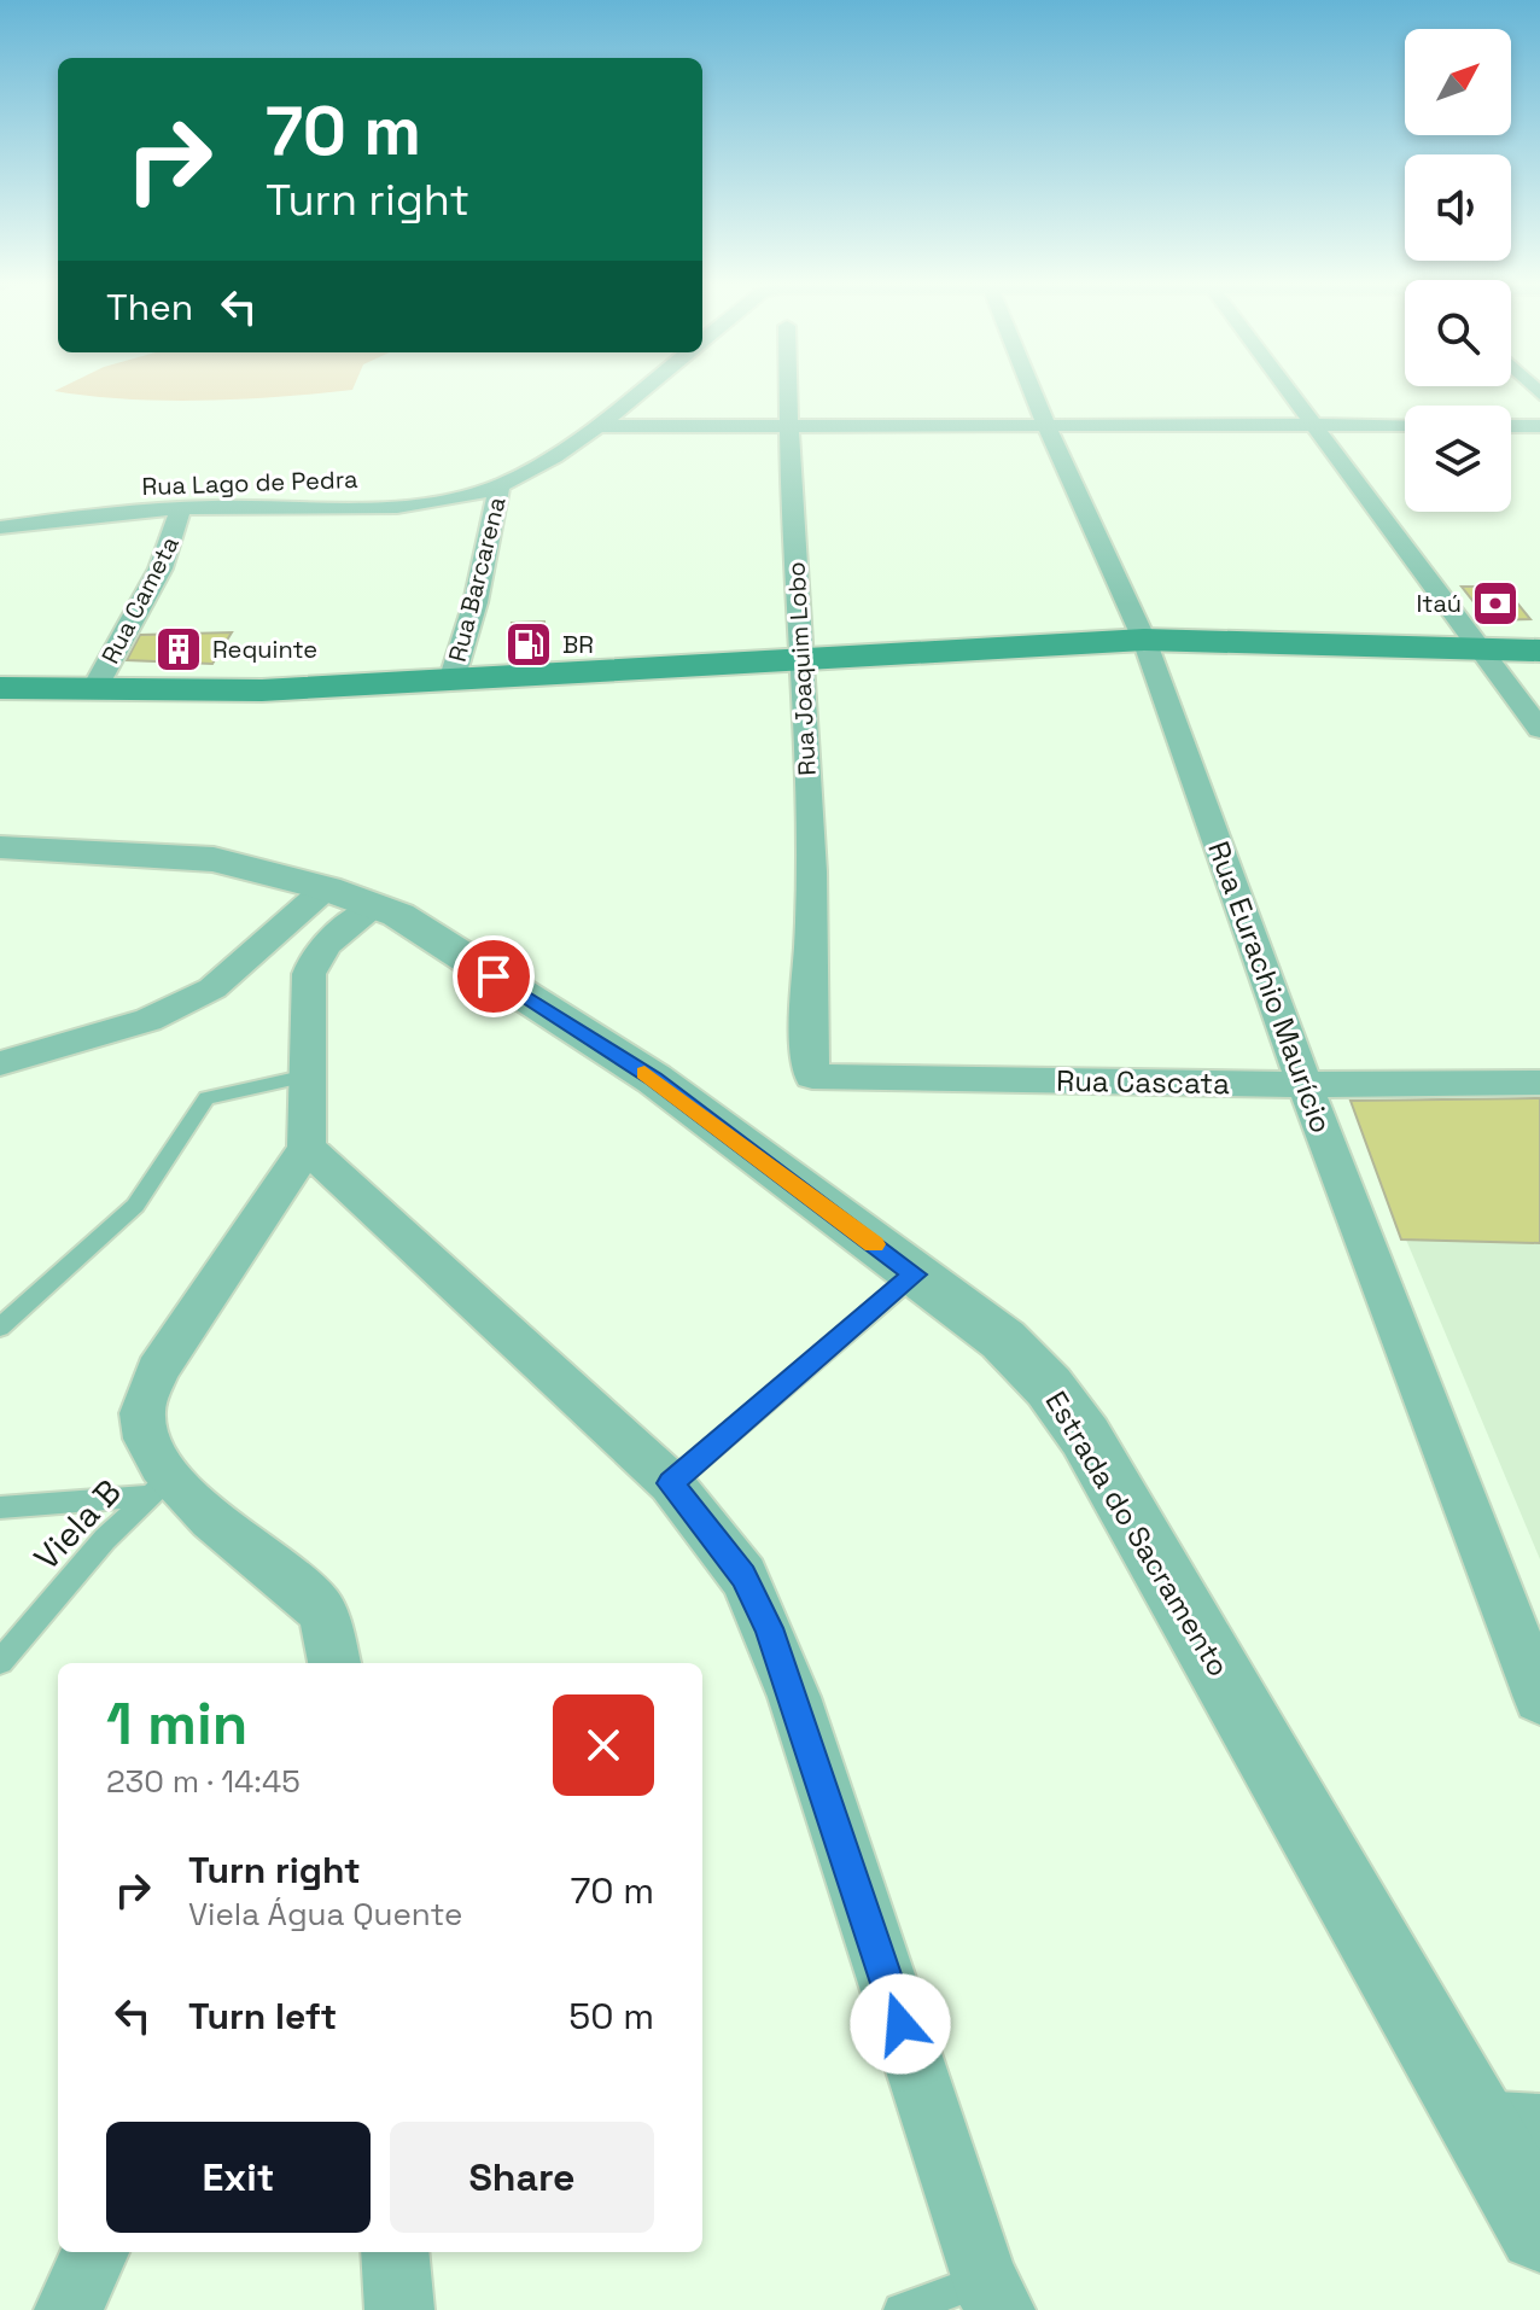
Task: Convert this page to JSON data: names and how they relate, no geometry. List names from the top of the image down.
{
  "streets": {
    "street": [
      "Rua Lago de Pedra",
      "Rua Barcarena",
      "Rua Cameta",
      "Rua Joaquim Lobo",
      "Rua Eurachio Maurício",
      "Rua Cascata",
      "Estrada do Sacramento"
    ],
    "lane": ["Viela B"]
  },
  "crossings": [
    ["Rua Lago de Pedra", "Rua Barcarena"],
    ["Rua Lago de Pedra", "Rua Cameta"],
    ["Rua Joaquim Lobo", "Rua Cascata"],
    ["Rua Eurachio Maurício", "Rua Cascata"]
  ],
  "places": {
    "bank": ["Itaú"],
    "fuel station": ["BR"],
    "building": ["Requinte"]
  },
  "north": "top right",
  "page": {
    "turn": ["70 m", "Turn right"],
    "then": "Then",
    "heading": ["1 min", "230 m · 14:45"],
    "list": [
      {
        "name": "Turn right",
        "note": "Viela Água Quente",
        "value": "70 m"
      },
      {
        "name": "Turn left",
        "value": "50 m"
      }
    ],
    "buttons": ["Exit", "Share"]
  }
}
